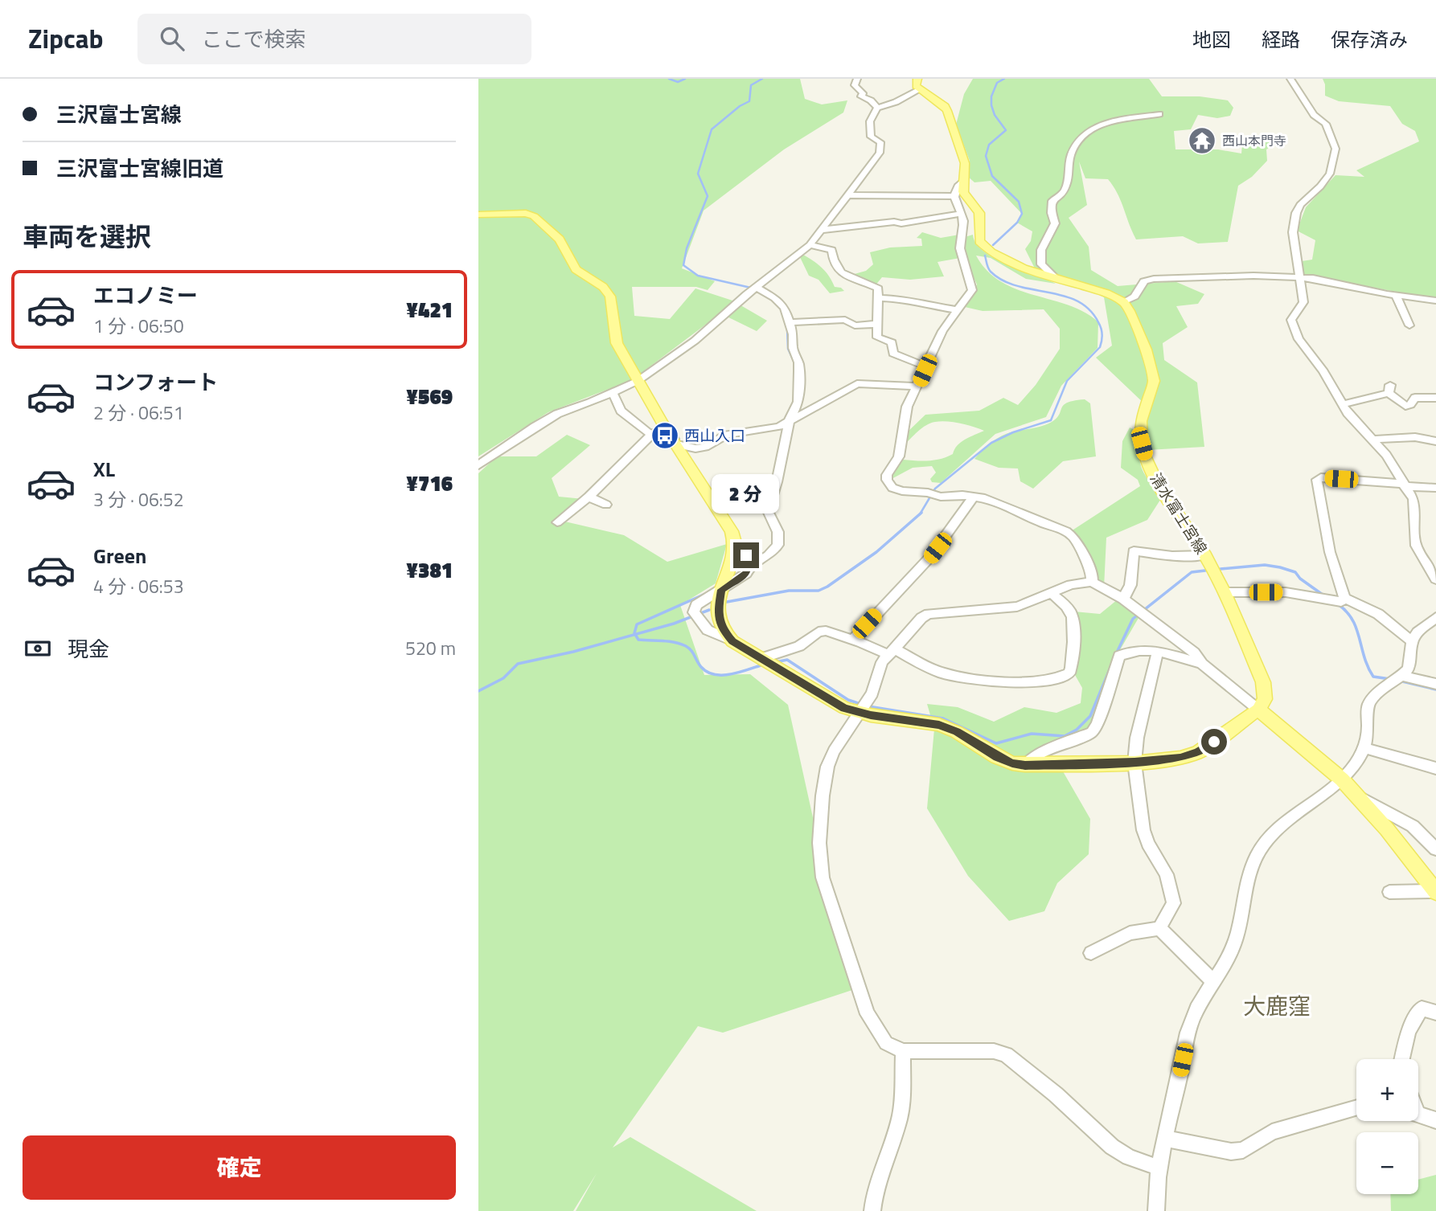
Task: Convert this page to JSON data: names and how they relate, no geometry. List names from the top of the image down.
{
  "streets": {
    "main road": ["清水富士宮線"]
  },
  "districts": ["大鹿窪"],
  "places": {
    "temple": ["西山本門寺"],
    "bus stop": ["西山入口"]
  },
  "page": {
    "header": "Zipcab",
    "search": "ここで検索",
    "nav": ["地図", "経路", "保存済み"],
    "banner": ["三沢富士宮線", "三沢富士宮線旧道"],
    "heading": "車両を選択",
    "list": [
      {
        "name": "エコノミー",
        "note": "1 分 · 06:50",
        "value": "¥421"
      },
      {
        "name": "コンフォート",
        "note": "2 分 · 06:51",
        "value": "¥569"
      },
      {
        "name": "XL",
        "note": "3 分 · 06:52",
        "value": "¥716"
      },
      {
        "name": "Green",
        "note": "4 分 · 06:53",
        "value": "¥381"
      }
    ],
    "bubble": "2 分",
    "pay": ["現金", "520 m"],
    "map_buttons": ["+", "−"],
    "buttons": "確定"
  }
}
